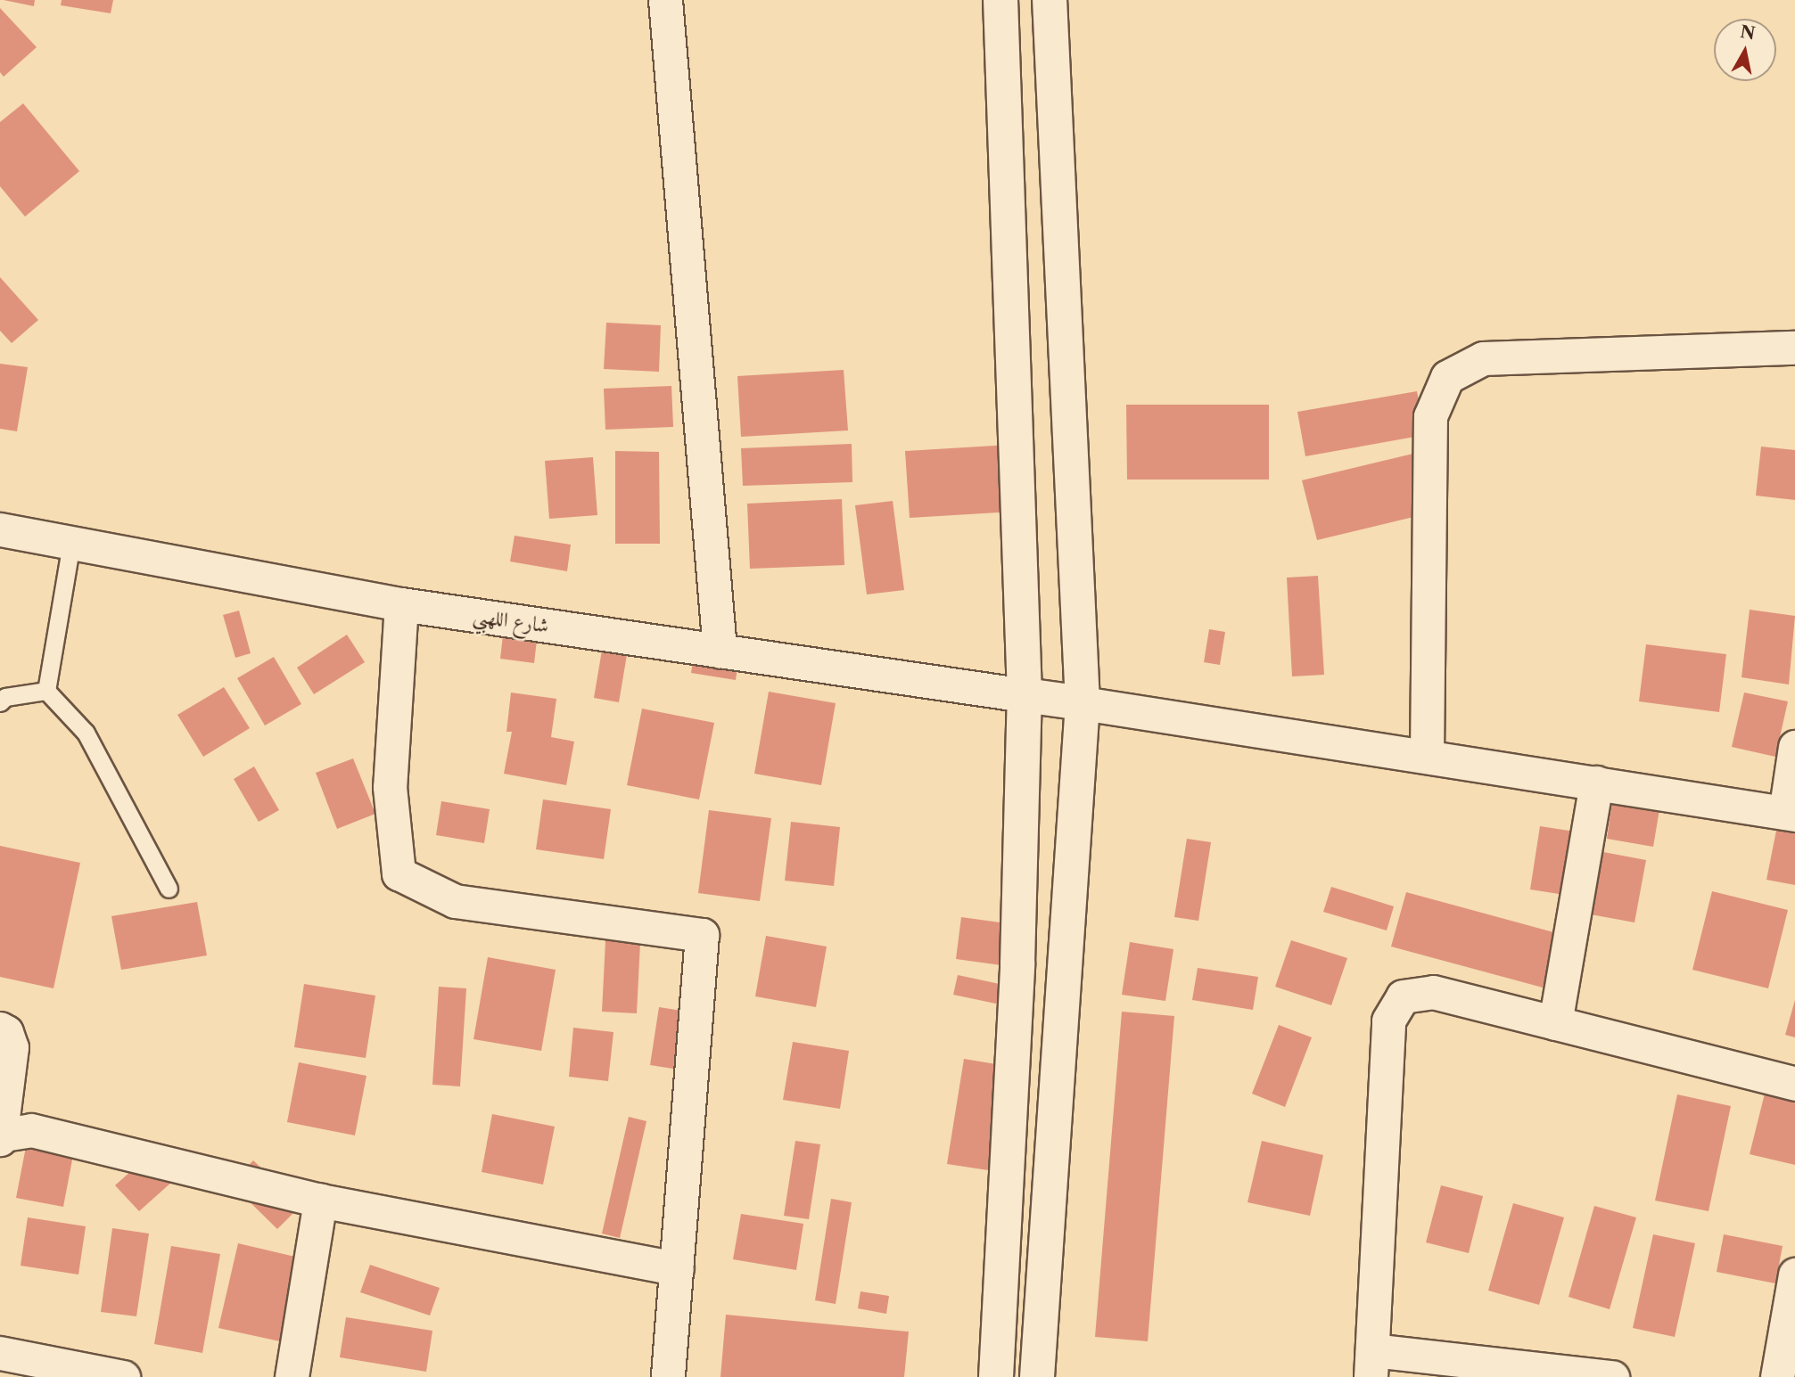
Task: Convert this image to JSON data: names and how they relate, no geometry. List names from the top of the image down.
{
  "streets": {
    "street": ["شارع اللهبي"]
  },
  "north": "top"
}
